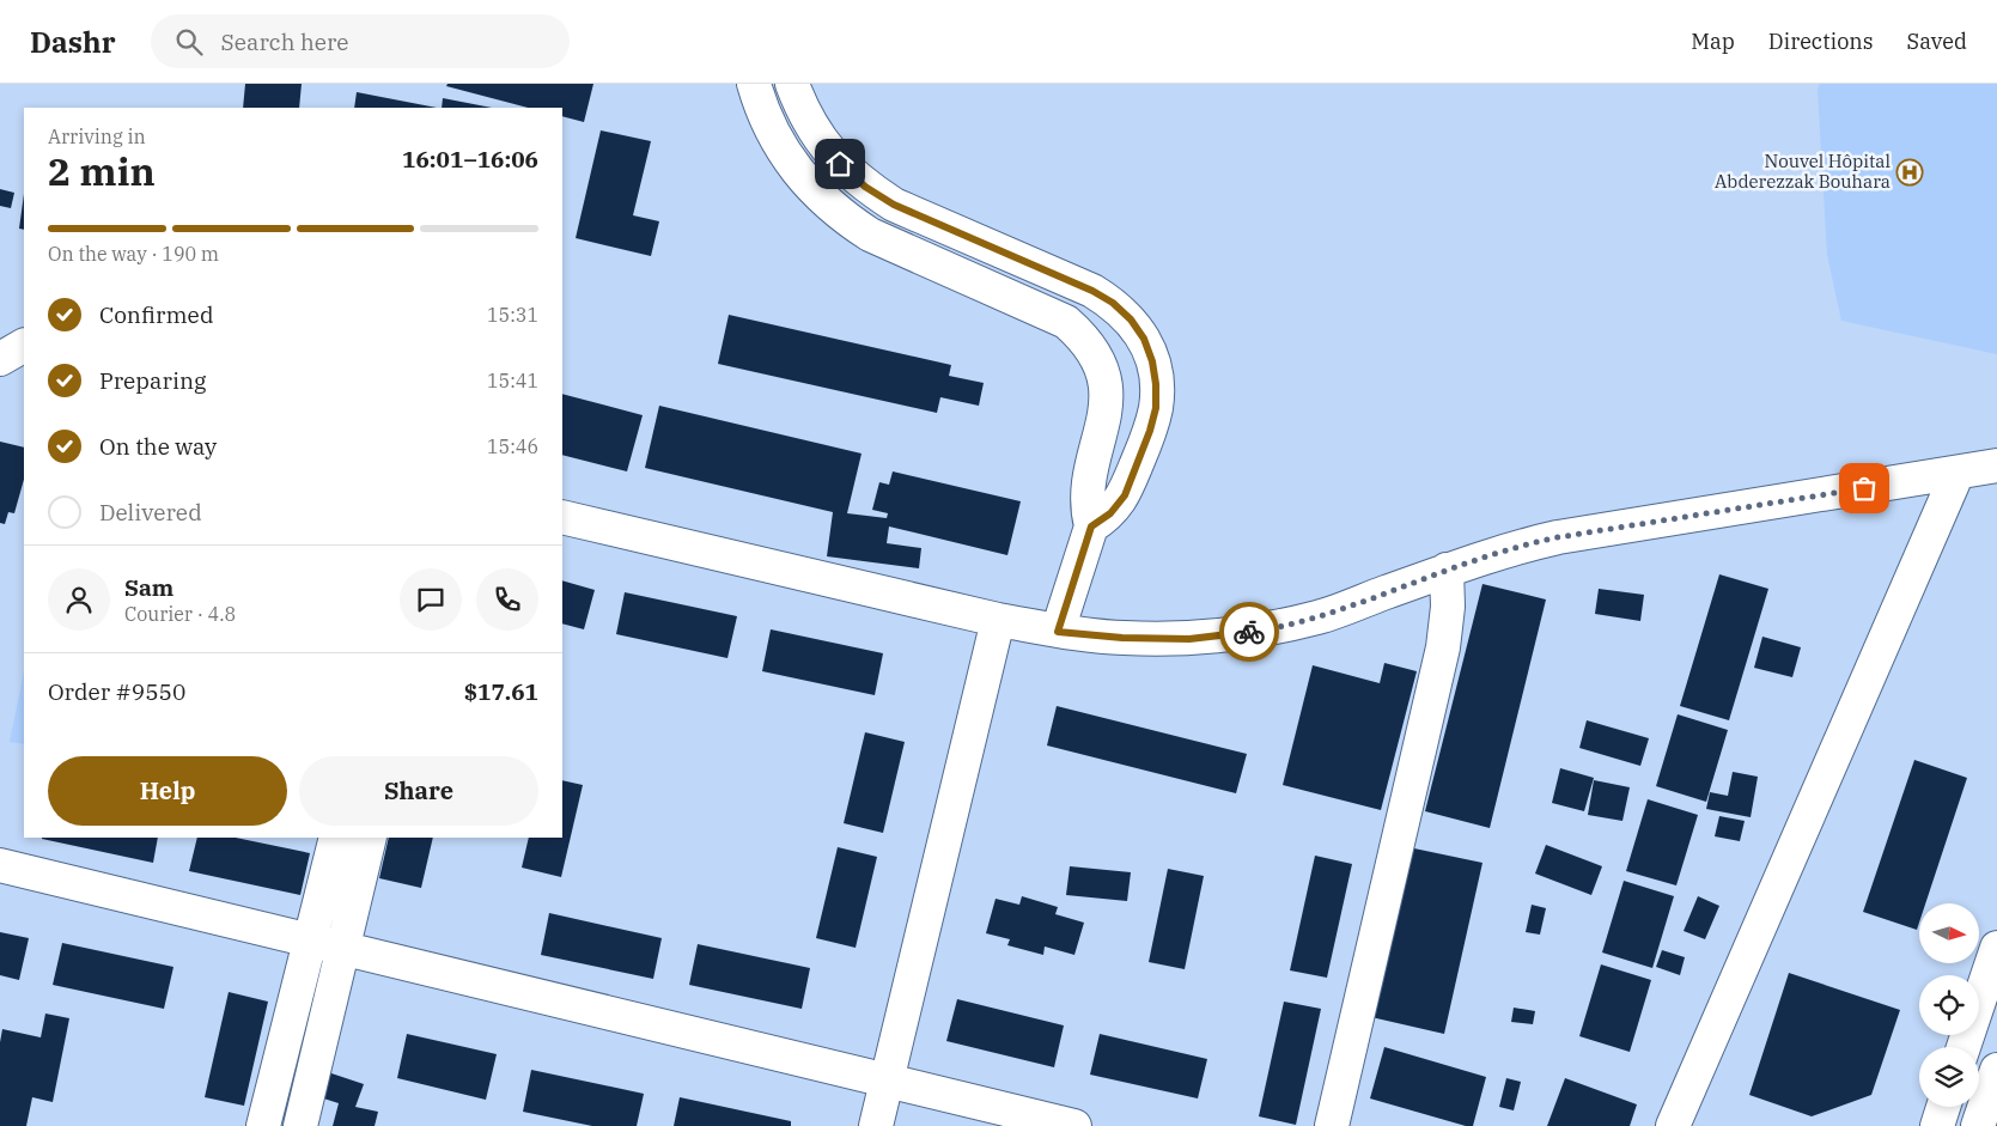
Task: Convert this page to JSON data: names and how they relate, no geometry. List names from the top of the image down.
{
  "places": {
    "hospital": ["Nouvel Hôpital Abderezzak Bouhara"]
  },
  "north": "right",
  "page": {
    "header": "Dashr",
    "search": "Search here",
    "nav": ["Map", "Directions", "Saved"],
    "heading": ["2 min", "Arriving in", "16:01–16:06"],
    "panel": [
      "Sam",
      "Courier · 4.8",
      "Order #9550",
      "$17.61"
    ],
    "bar": "On the way · 190 m",
    "list": [
      ["Confirmed", "15:31"],
      ["Preparing", "15:41"],
      ["On the way", "15:46"],
      "Delivered"
    ],
    "buttons": ["Help", "Share"]
  }
}
